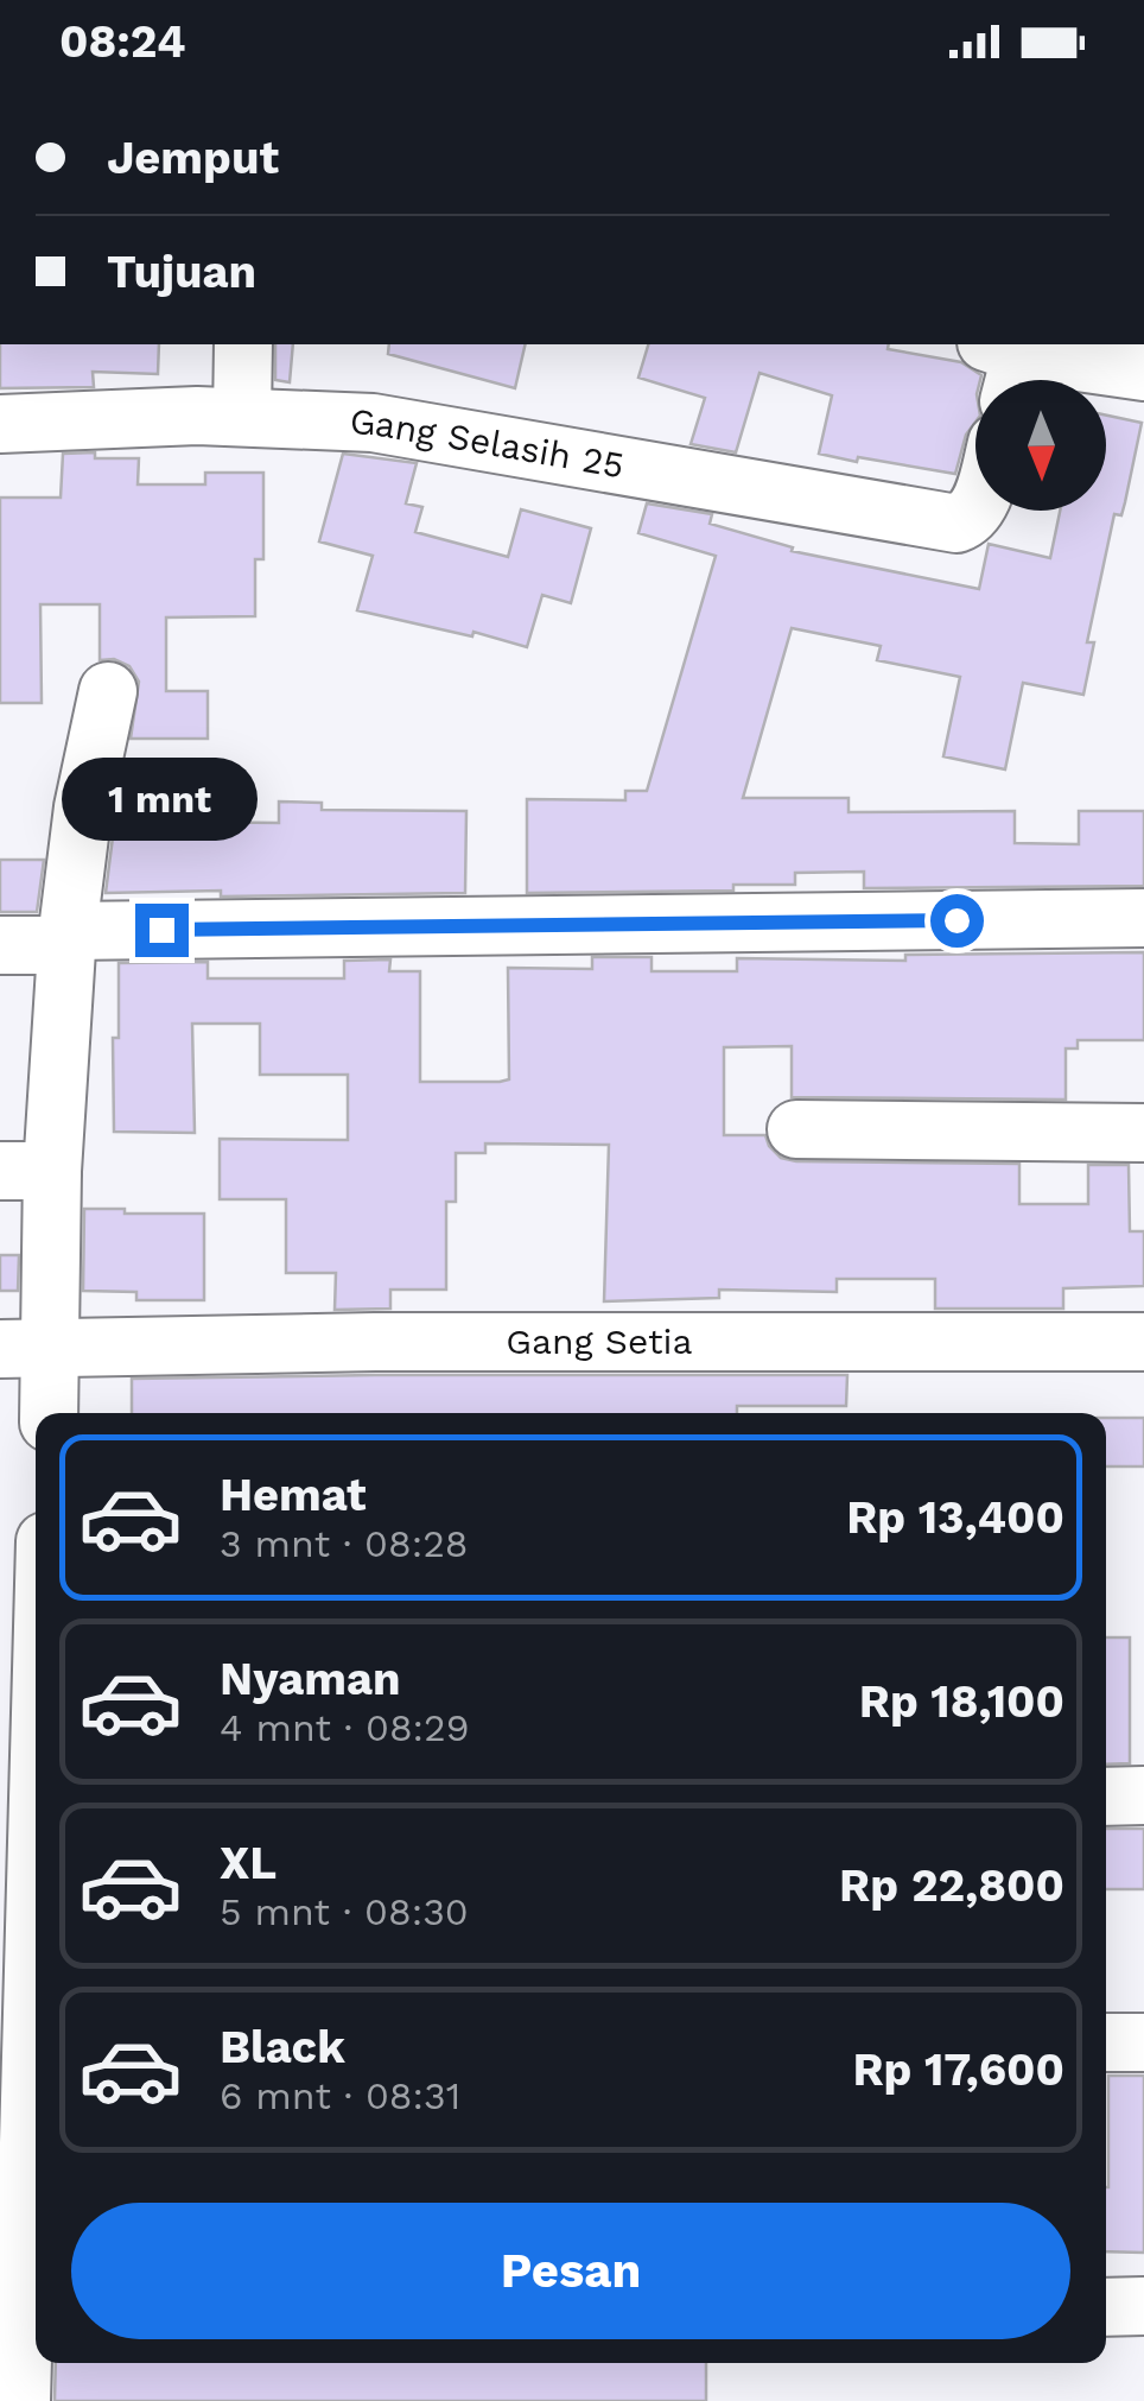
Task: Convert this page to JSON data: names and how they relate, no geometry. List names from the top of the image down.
{
  "streets": {
    "street": ["Gang Selasih 25", "Gang Setia"]
  },
  "north": "bottom",
  "page": {
    "status": "08:24",
    "banner": ["Jemput", "Tujuan"],
    "bubble": "1 mnt",
    "list": [
      {
        "name": "Hemat",
        "note": "3 mnt · 08:28",
        "value": "Rp 13,400"
      },
      {
        "name": "Nyaman",
        "note": "4 mnt · 08:29",
        "value": "Rp 18,100"
      },
      {
        "name": "XL",
        "note": "5 mnt · 08:30",
        "value": "Rp 22,800"
      },
      {
        "name": "Black",
        "note": "6 mnt · 08:31",
        "value": "Rp 17,600"
      }
    ],
    "buttons": "Pesan"
  }
}
